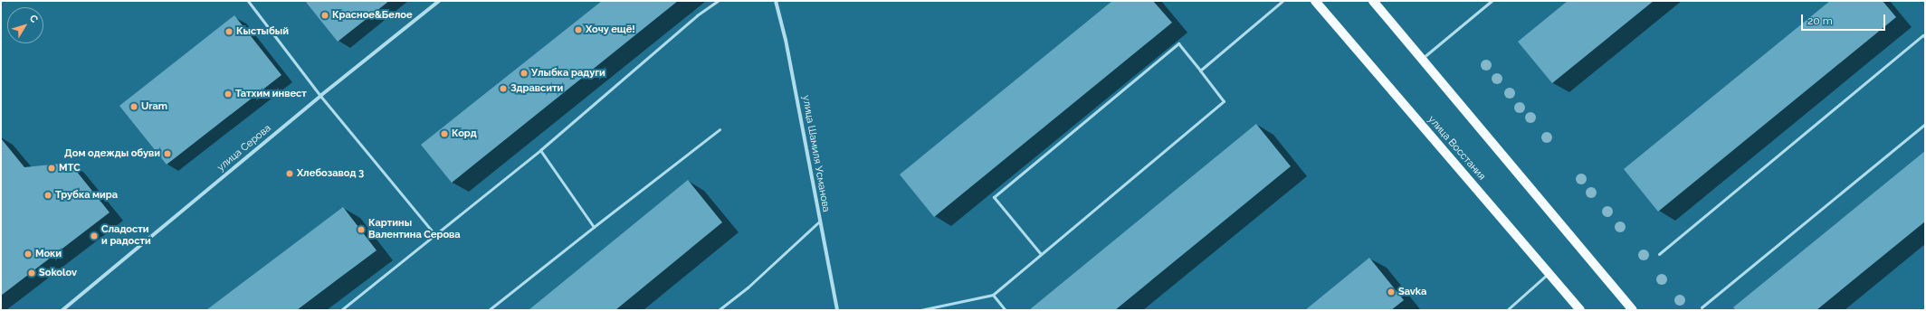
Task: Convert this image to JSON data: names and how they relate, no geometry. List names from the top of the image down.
{
  "streets": {
    "main road": ["улица Восстания"],
    "street": ["улица Серова", "улица Шамиля Усманова"]
  },
  "places": [
    "Красное&Белое",
    "Хочу ещё!",
    "Кыстыбый",
    "Улыбка радуги",
    "Здравсити",
    "Татхим инвест",
    "Uram",
    "Корд",
    "Дом одежды обуви",
    "МТС",
    "Хлебозавод 3",
    "Трубка мира",
    "Картины Валентина Серова",
    "Сладости и радости",
    "Моки",
    "Sokolov",
    "Savka"
  ],
  "scale_bar": "20 m",
  "north": "top right"
}
